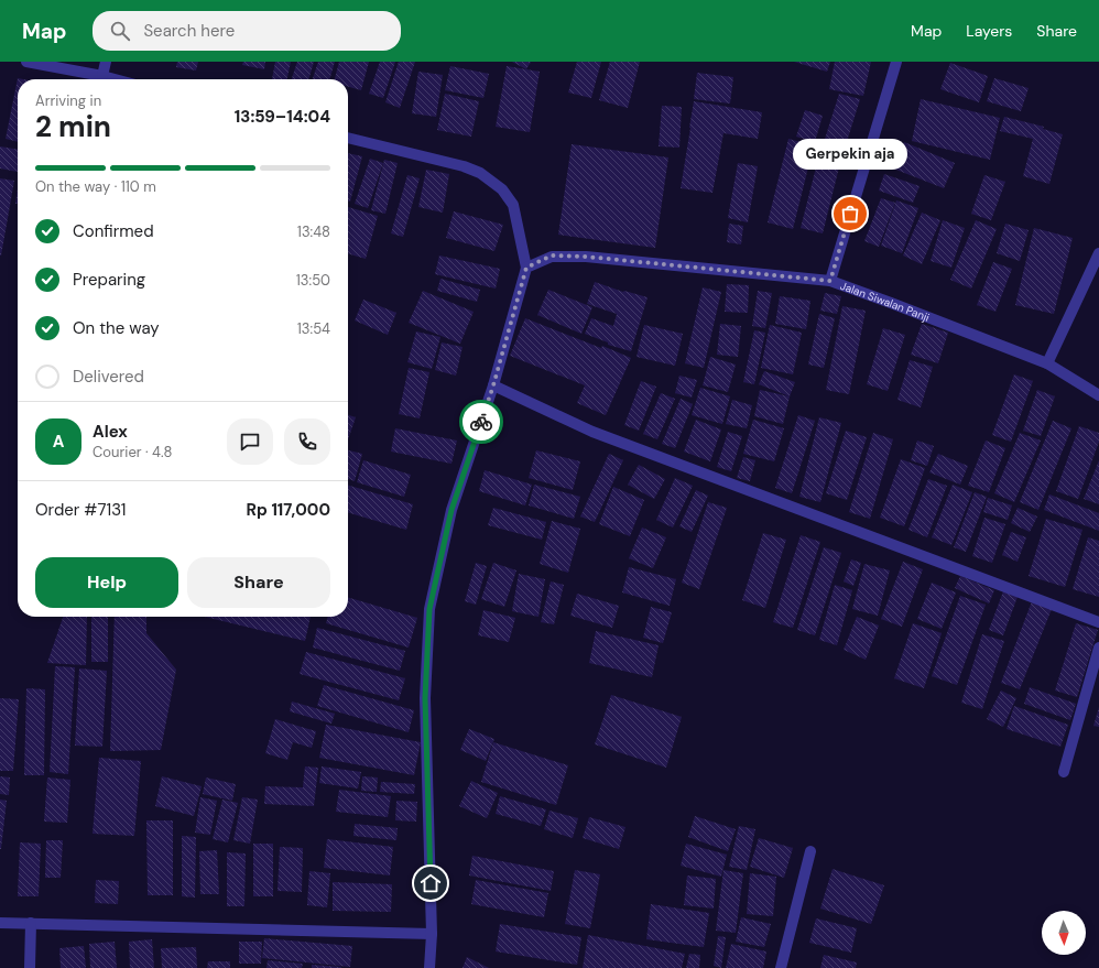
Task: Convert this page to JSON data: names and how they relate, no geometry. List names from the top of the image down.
{
  "streets": {
    "street": ["Jalan Siwalan Panji"]
  },
  "places": ["Gerpekin aja"],
  "north": "bottom",
  "page": {
    "header": "Map",
    "search": "Search here",
    "nav": ["Map", "Layers", "Share"],
    "heading": ["2 min", "Arriving in", "13:59–14:04"],
    "panel": [
      "Alex",
      "Courier · 4.8",
      "Order #7131",
      "Rp 117,000"
    ],
    "bubble": "Gerpekin aja",
    "bar": "On the way · 110 m",
    "list": [
      ["Confirmed", "13:48"],
      ["Preparing", "13:50"],
      ["On the way", "13:54"],
      "Delivered"
    ],
    "round": "A",
    "buttons": ["Help", "Share"]
  }
}
